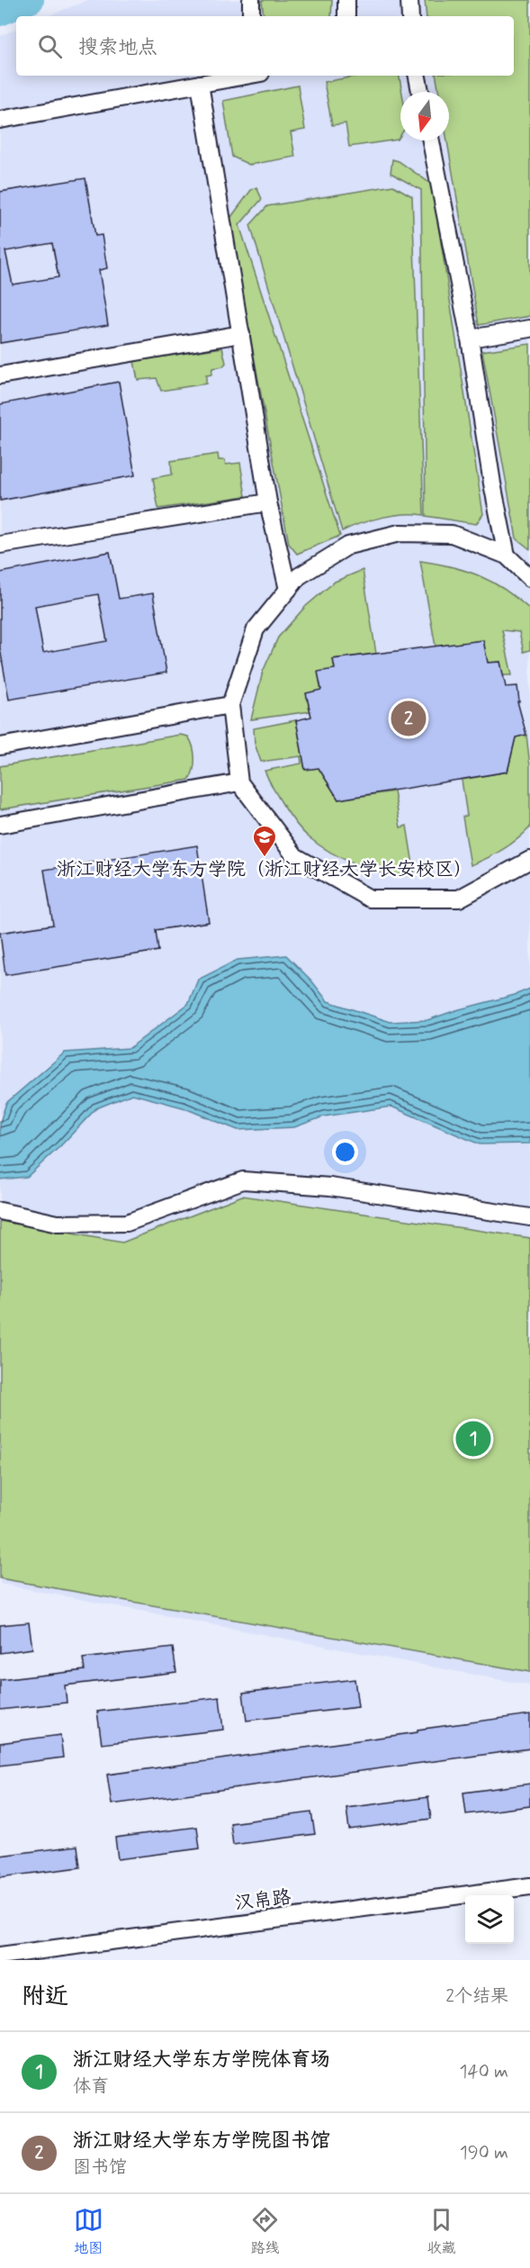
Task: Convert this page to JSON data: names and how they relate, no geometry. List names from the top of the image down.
{
  "streets": {
    "street": ["汉帛路"]
  },
  "places": {
    "school or university": ["浙江财经大学东方学院（浙江财经大学长安校区）"]
  },
  "north": "bottom",
  "page": {
    "search": "搜索地点",
    "pins": ["2", "1"],
    "heading": ["附近", "2个结果"],
    "list": [
      {
        "mark": "1",
        "name": "浙江财经大学东方学院体育场",
        "note": "体育",
        "value": "140 m"
      },
      {
        "mark": "2",
        "name": "浙江财经大学东方学院图书馆",
        "note": "图书馆",
        "value": "190 m"
      }
    ],
    "nav": ["地图", "路线", "收藏"]
  }
}
